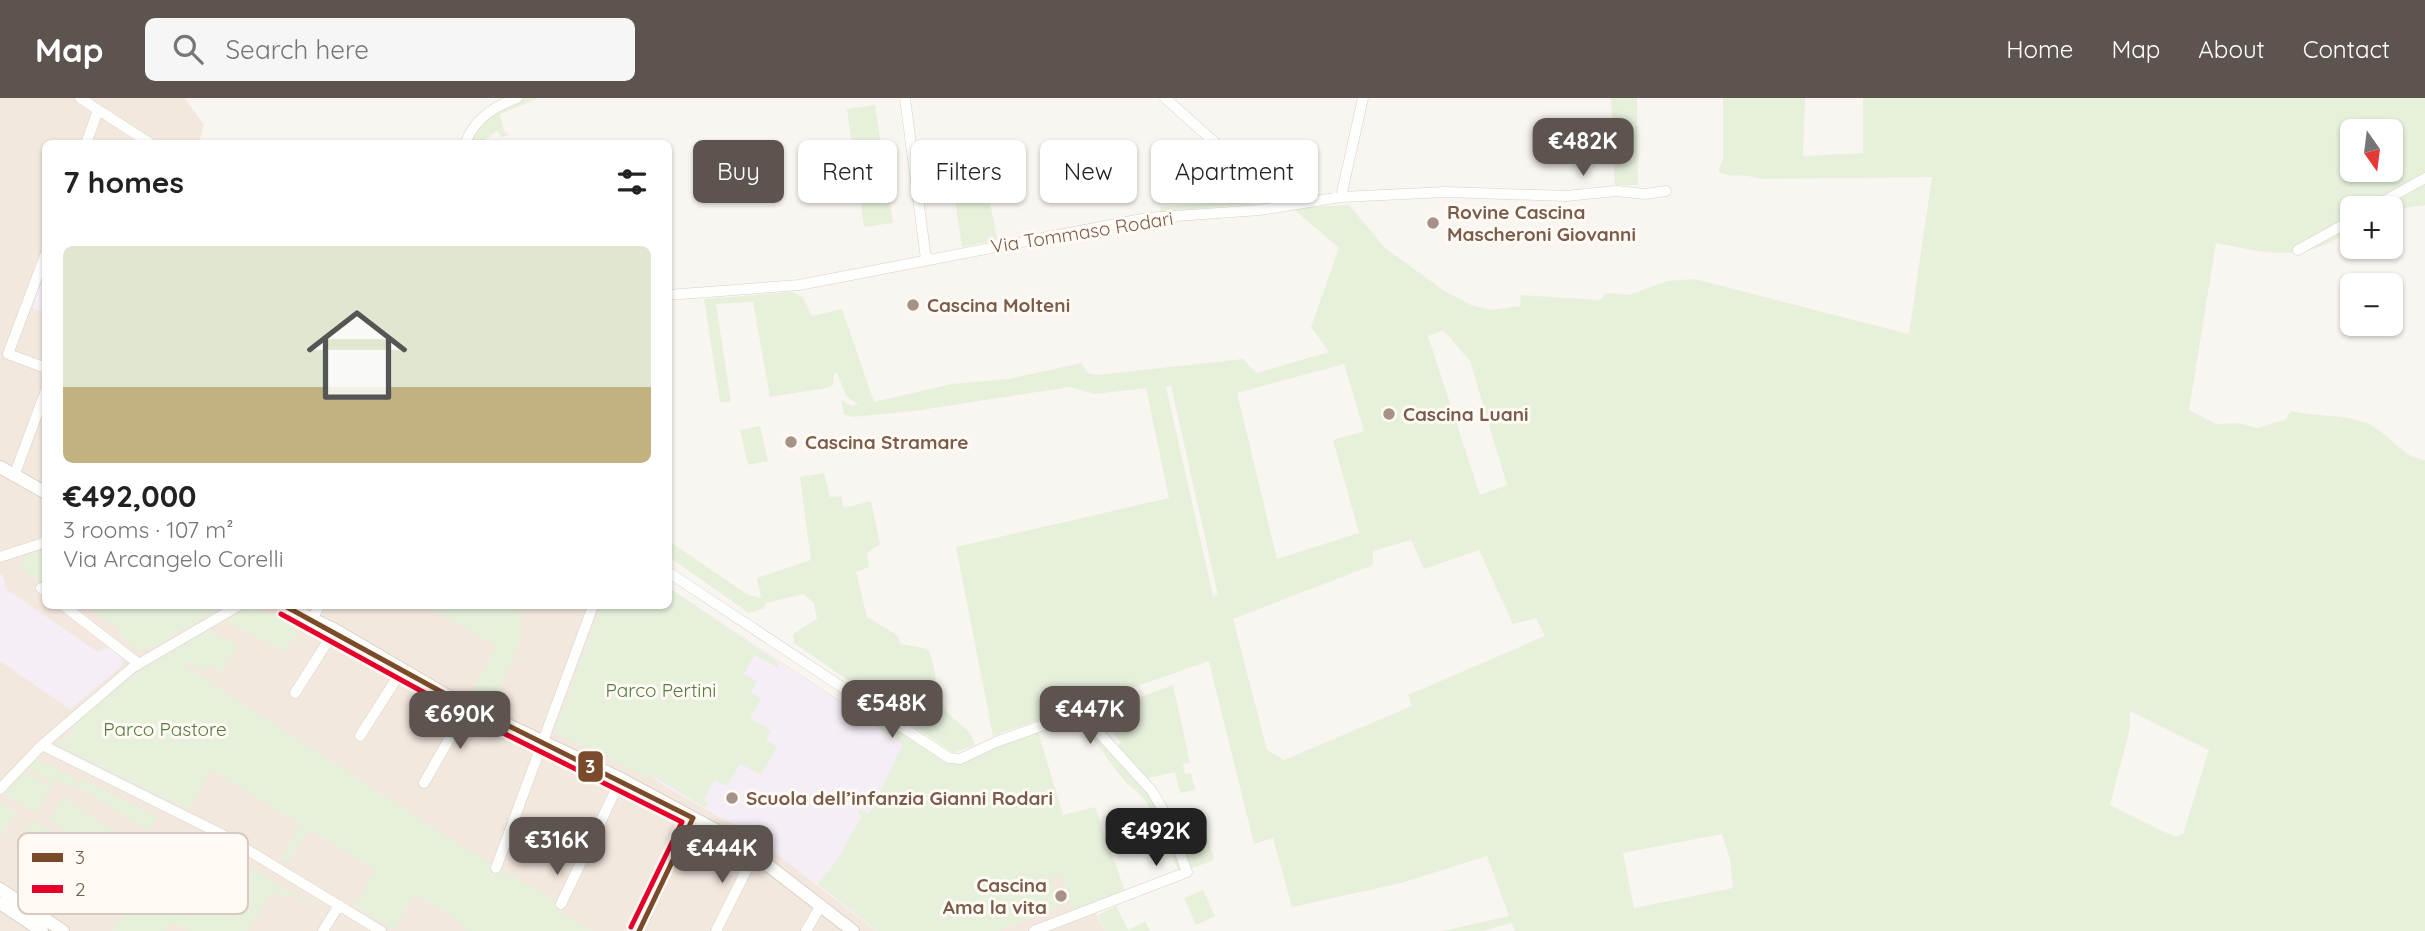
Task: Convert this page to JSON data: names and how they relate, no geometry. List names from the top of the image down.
{
  "streets": {
    "street": ["Via Tommaso Rodari"]
  },
  "parks": ["Parco Pertini", "Parco Pastore"],
  "places": [
    "Rovine Cascina Mascheroni Giovanni",
    "Cascina Molteni",
    "Cascina Luani",
    "Cascina Stramare",
    "Scuola dell’infanzia Gianni Rodari",
    "Cascina Ama la vita"
  ],
  "lines": ["transit line 3", "transit line 2"],
  "legend": ["3", "2"],
  "north": "bottom",
  "page": {
    "header": "Map",
    "search": "Search here",
    "nav": [
      "Home",
      "Map",
      "About",
      "Contact"
    ],
    "price": [
      "€482K",
      "€548K",
      "€447K",
      "€690K",
      "€492K",
      "€316K",
      "€444K"
    ],
    "map_buttons": ["+", "−"],
    "chip": [
      "Buy",
      "Rent",
      "Filters",
      "New",
      "Apartment"
    ],
    "heading": "7 homes",
    "list": [
      {
        "name": "€492,000",
        "note": "3 rooms · 107 m² · Via Arcangelo Corelli"
      }
    ]
  }
}
